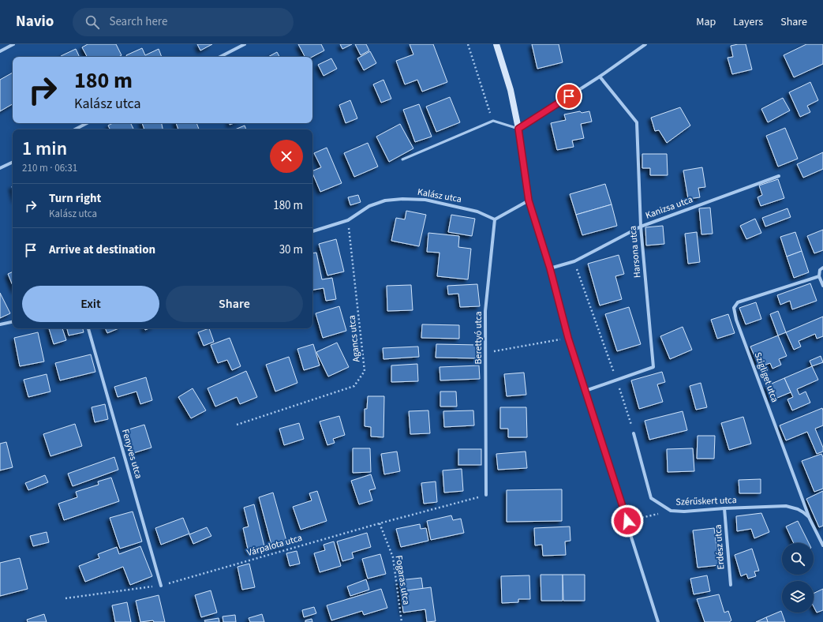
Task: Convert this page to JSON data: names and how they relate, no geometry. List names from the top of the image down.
{
  "streets": {
    "street": [
      "Kalász utca",
      "Kanizsa utca",
      "Harsona utca",
      "Berettyó utca",
      "Szigliget utca",
      "Fenyves utca",
      "Szérűskert utca",
      "Erdész utca"
    ],
    "path": ["Agancs utca", "Várpalota utca", "Fogaras utca"]
  },
  "crossings": [
    ["Kalász utca", "Berettyó utca"],
    ["Kalász utca", "Agancs utca"],
    ["Kanizsa utca", "Harsona utca"],
    ["Berettyó utca", "Várpalota utca"],
    ["Szigliget utca", "Szérűskert utca"],
    ["Fenyves utca", "Várpalota utca"],
    ["Szérűskert utca", "Erdész utca"],
    ["Várpalota utca", "Fogaras utca"]
  ],
  "page": {
    "header": "Navio",
    "search": "Search here",
    "nav": ["Map", "Layers", "Share"],
    "turn": ["180 m", "Kalász utca"],
    "heading": ["1 min", "210 m · 06:31"],
    "list": [
      {
        "name": "Turn right",
        "note": "Kalász utca",
        "value": "180 m"
      },
      {
        "name": "Arrive at destination",
        "value": "30 m"
      }
    ],
    "buttons": ["Exit", "Share"]
  }
}
